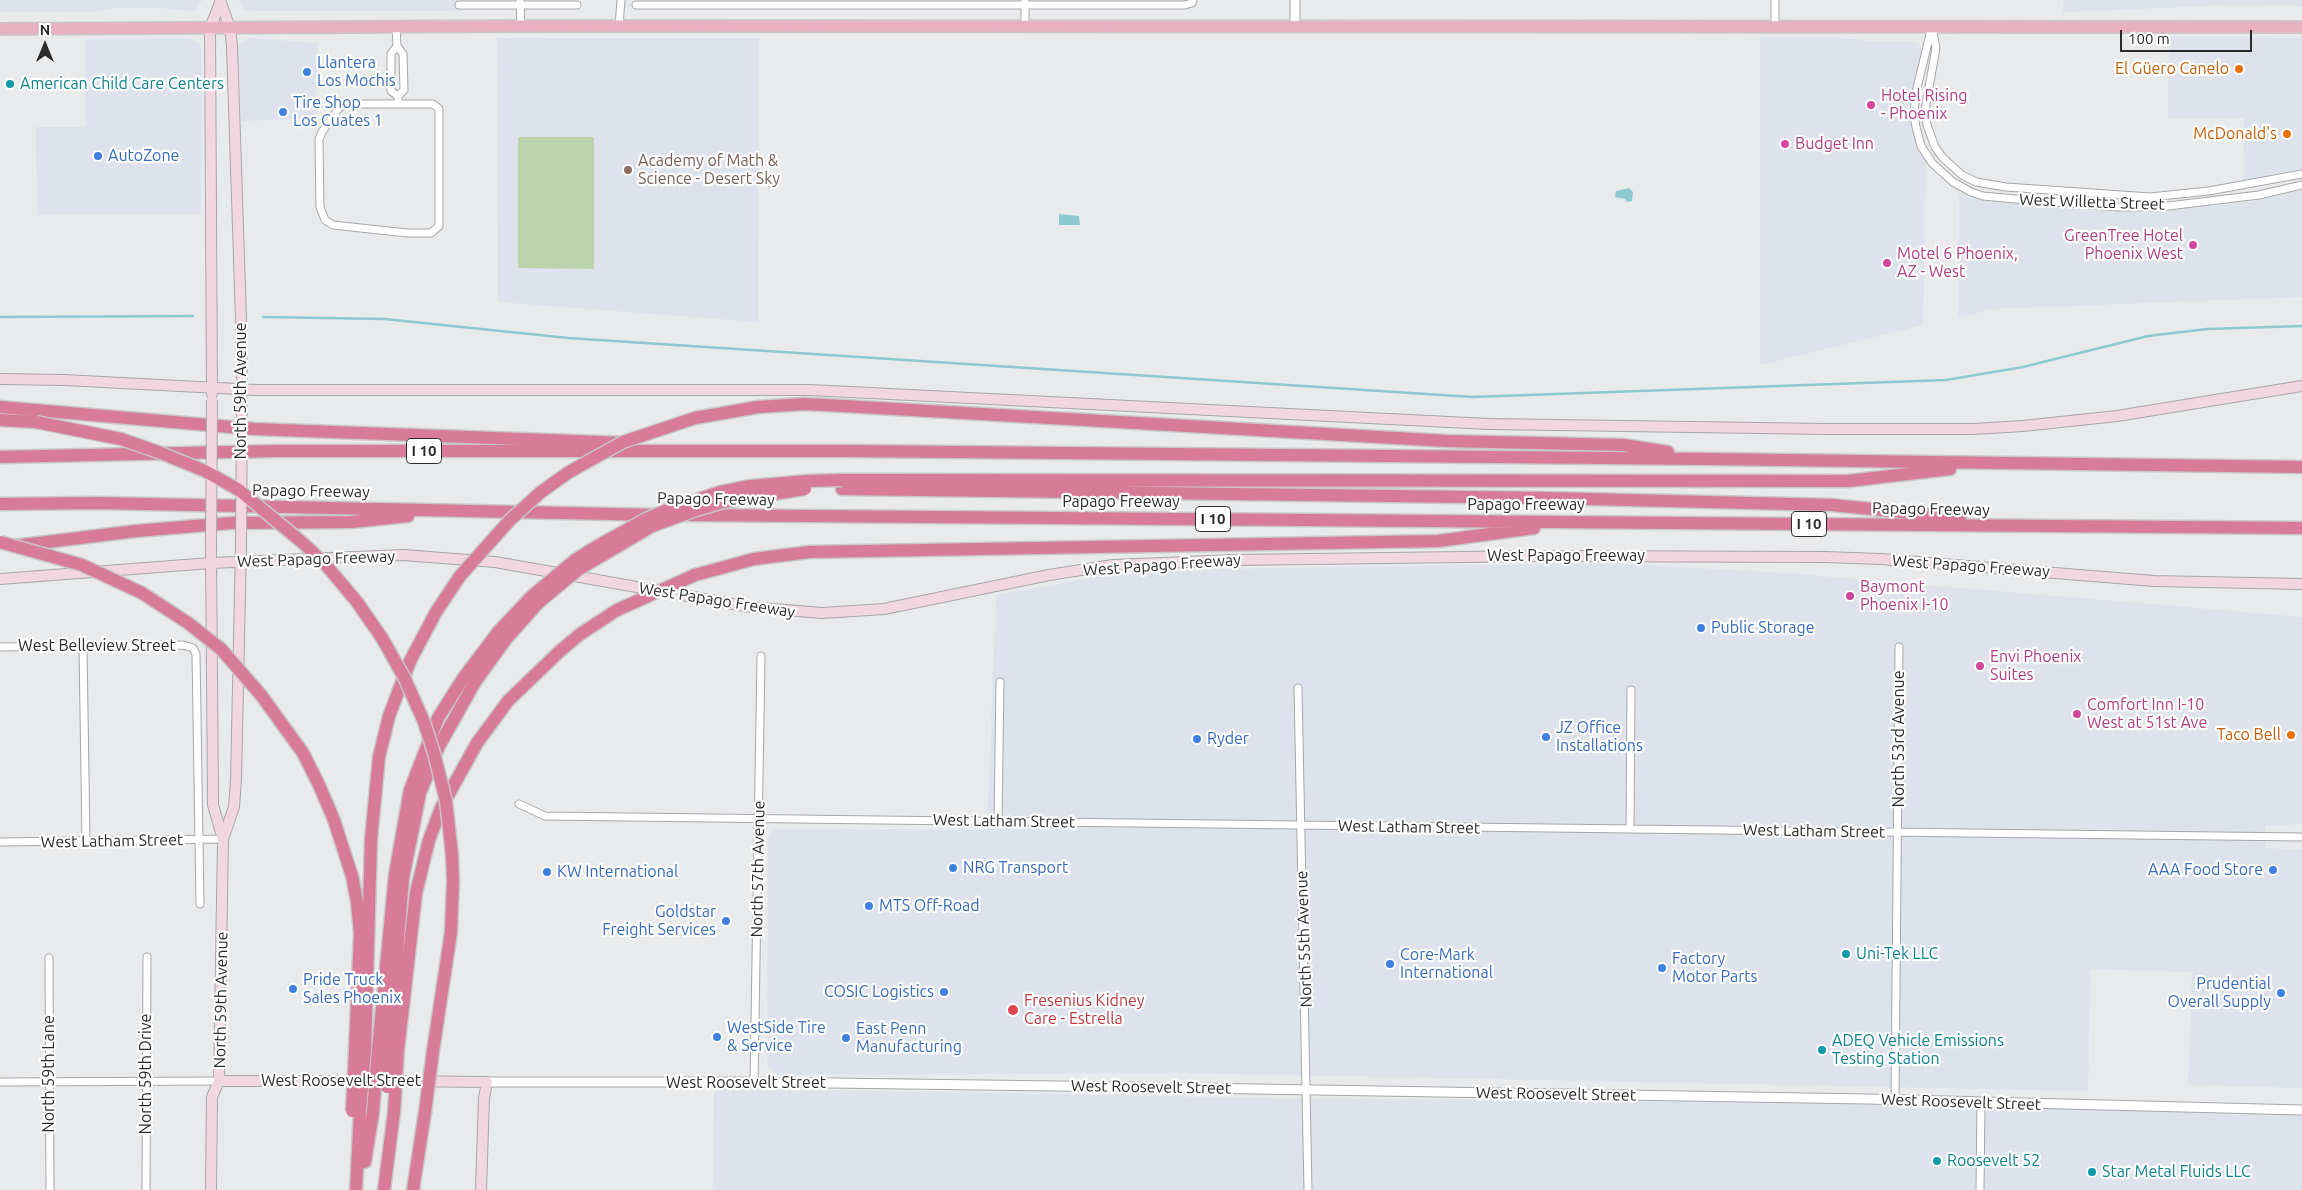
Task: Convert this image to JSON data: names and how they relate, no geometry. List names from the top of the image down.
{
  "streets": {
    "highway": ["I 10", "Papago Freeway"],
    "main road": ["North 59th Avenue", "West Papago Freeway", "West Roosevelt Street"],
    "street": [
      "West Willetta Street",
      "West Belleview Street",
      "North 53rd Avenue",
      "West Latham Street",
      "North 57th Avenue",
      "North 55th Avenue",
      "North 59th Lane",
      "North 59th Drive"
    ]
  },
  "crossings": [
    ["North 59th Avenue", "West Papago Freeway"],
    ["North 59th Avenue", "West Latham Street"],
    ["North 59th Avenue", "West Roosevelt Street"],
    ["West Belleview Street", "West Latham Street"],
    ["North 53rd Avenue", "West Latham Street"],
    ["North 53rd Avenue", "West Roosevelt Street"],
    ["West Latham Street", "North 57th Avenue"],
    ["West Latham Street", "North 55th Avenue"],
    ["North 57th Avenue", "West Roosevelt Street"],
    ["North 55th Avenue", "West Roosevelt Street"],
    ["North 59th Lane", "West Roosevelt Street"],
    ["North 59th Drive", "West Roosevelt Street"]
  ],
  "places": [
    "El Güero Canelo",
    "Llantera Los Mochis",
    "American Child Care Centers",
    "Hotel Rising - Phoenix",
    "Tire Shop Los Cuates 1",
    "McDonald's",
    "Budget Inn",
    "AutoZone",
    "Academy of Math & Science - Desert Sky",
    "GreenTree Hotel Phoenix West",
    "Motel 6 Phoenix, AZ - West",
    "Baymont Phoenix I-10",
    "Public Storage",
    "Envi Phoenix Suites",
    "Comfort Inn I-10 West at 51st Ave",
    "Taco Bell",
    "JZ Office Installations",
    "Ryder",
    "NRG Transport",
    "AAA Food Store",
    "KW International",
    "MTS Off-Road",
    "Goldstar Freight Services",
    "Uni-Tek LLC",
    "Core-Mark International",
    "Factory Motor Parts",
    "Pride Truck Sales Phoenix",
    "COSIC Logistics",
    "Prudential Overall Supply",
    "Fresenius Kidney Care - Estrella",
    "WestSide Tire & Service",
    "East Penn Manufacturing",
    "ADEQ Vehicle Emissions Testing Station",
    "Roosevelt 52",
    "Star Metal Fluids LLC"
  ],
  "scale_bar": "100 m",
  "north": "top"
}
